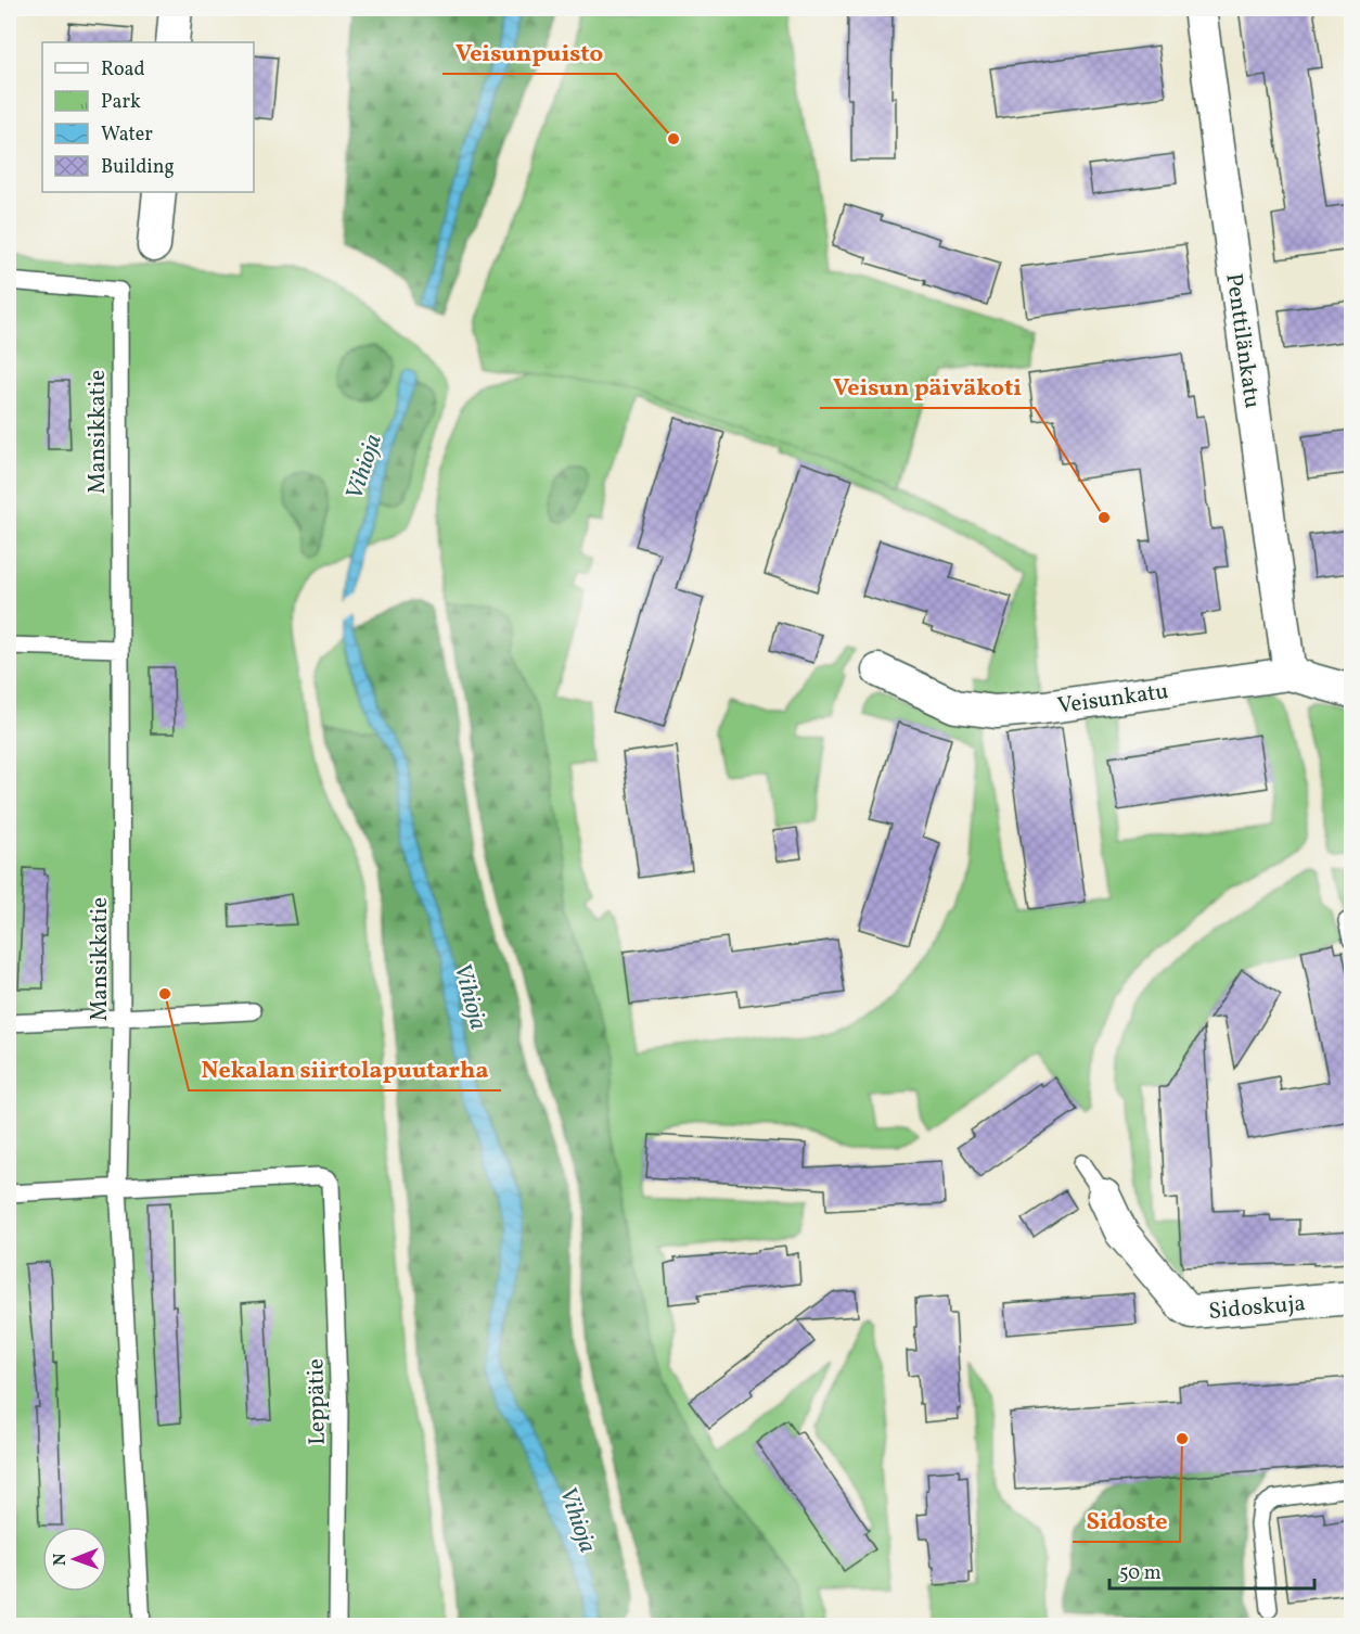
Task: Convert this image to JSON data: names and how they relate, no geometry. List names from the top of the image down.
{
  "streets": {
    "street": ["Penttilänkatu", "Veisunkatu", "Sidoskuja"],
    "lane": ["Mansikkatie", "Leppätie"]
  },
  "crossings": [
    ["Penttilänkatu", "Veisunkatu"],
    ["Mansikkatie", "Leppätie"]
  ],
  "water": ["Vihioja"],
  "places": [
    "Veisunpuisto",
    "Veisun päiväkoti",
    "Nekalan siirtolapuutarha",
    "Sidoste"
  ],
  "legend": [
    "Road",
    "Park",
    "Water",
    "Building"
  ],
  "scale_bar": "50 m",
  "north": "left"
}
